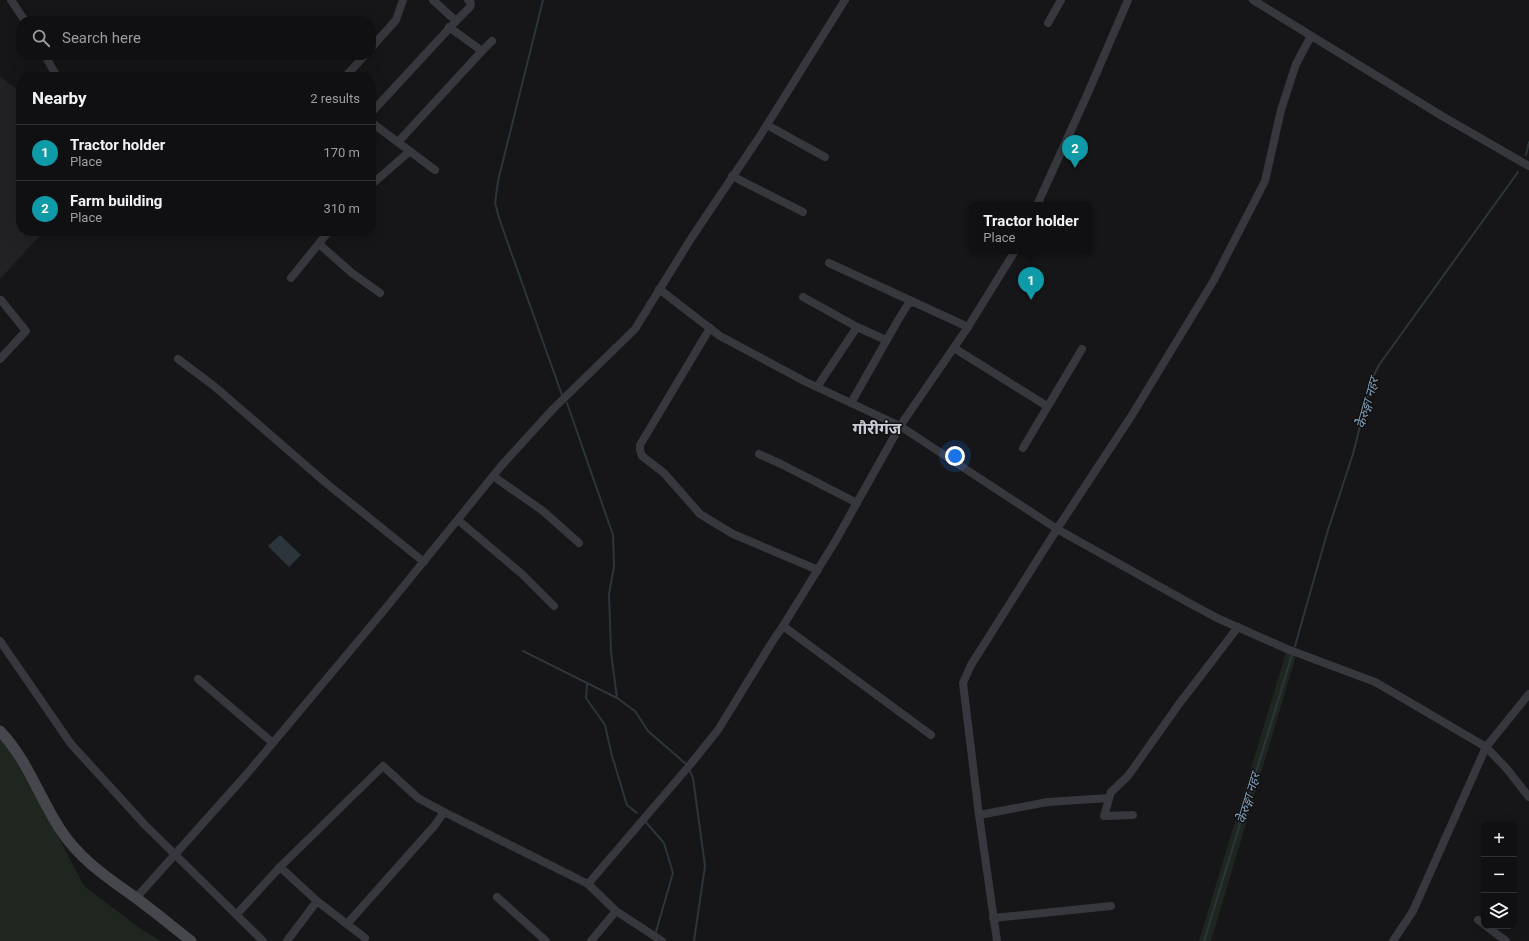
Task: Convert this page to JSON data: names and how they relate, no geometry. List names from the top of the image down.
{
  "districts": ["गौरीगंज"],
  "water": ["केेरुङ्गा नहर"],
  "page": {
    "search": "Search here",
    "heading": ["Nearby", "2 results"],
    "list": [
      {
        "mark": "1",
        "name": "Tractor holder",
        "note": "Place",
        "value": "170 m"
      },
      {
        "mark": "2",
        "name": "Farm building",
        "note": "Place",
        "value": "310 m"
      }
    ],
    "pins": ["2", "1"],
    "popup": ["Tractor holder", "Place"],
    "map_buttons": ["+", "−"]
  }
}
